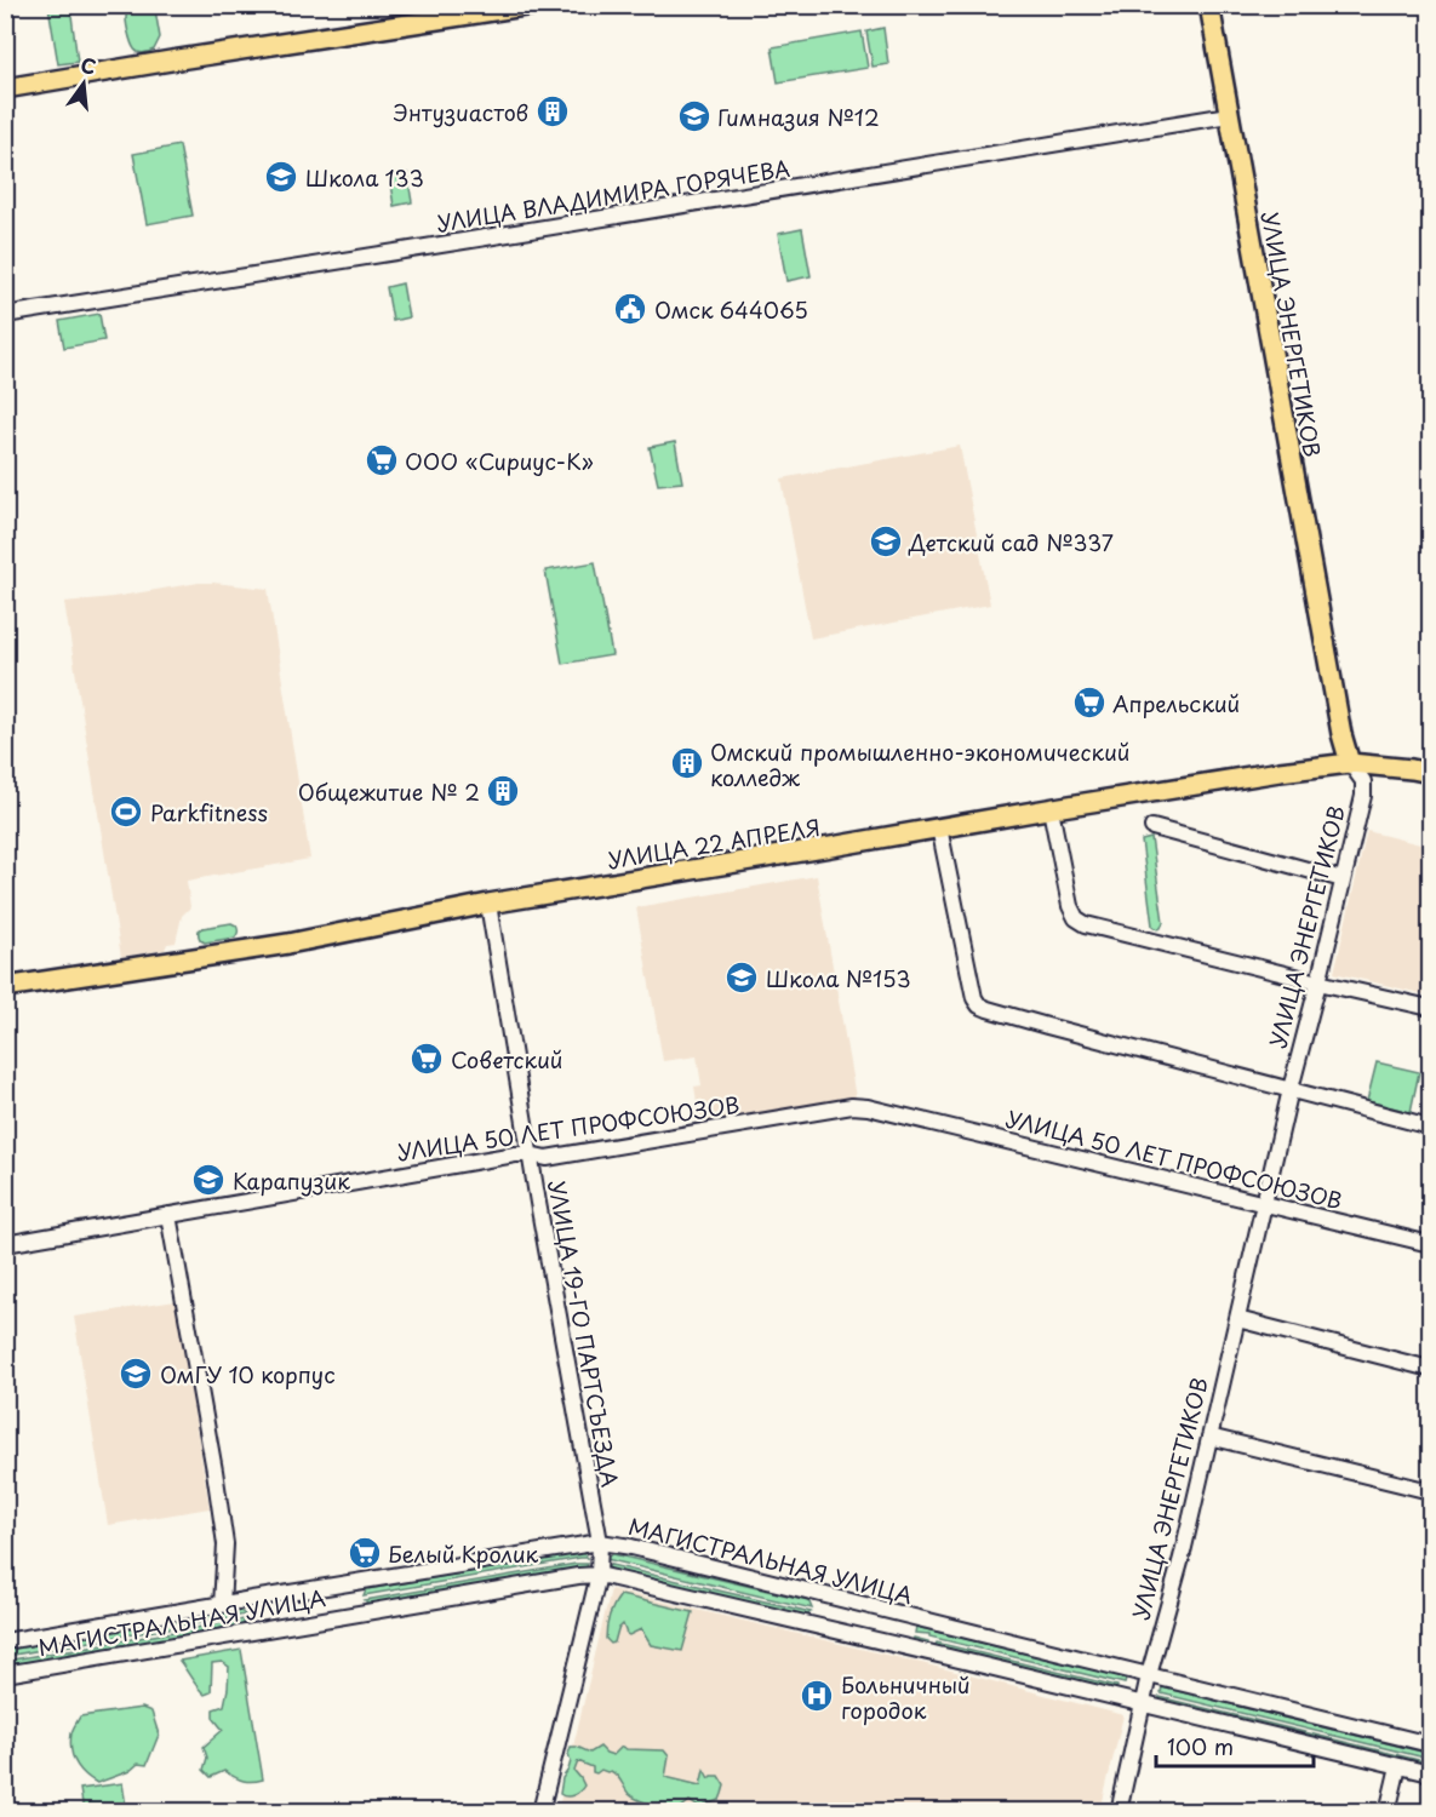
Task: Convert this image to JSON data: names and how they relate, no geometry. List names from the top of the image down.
{
  "streets": {
    "main road": ["УЛИЦА ЭНЕРГЕТИКОВ", "УЛИЦА 22 АПРЕЛЯ"],
    "street": [
      "УЛИЦА ВЛАДИМИРА ГОРЯЧЕВА",
      "УЛИЦА 50 ЛЕТ ПРОФСОЮЗОВ",
      "УЛИЦА 19-ГО ПАРТСЪЕЗДА",
      "МАГИСТРАЛЬНАЯ УЛИЦА"
    ]
  },
  "crossings": [
    ["УЛИЦА ВЛАДИМИРА ГОРЯЧЕВА", "УЛИЦА ЭНЕРГЕТИКОВ"],
    ["УЛИЦА ЭНЕРГЕТИКОВ", "УЛИЦА 22 АПРЕЛЯ"],
    ["УЛИЦА ЭНЕРГЕТИКОВ", "УЛИЦА 50 ЛЕТ ПРОФСОЮЗОВ"],
    ["УЛИЦА ЭНЕРГЕТИКОВ", "МАГИСТРАЛЬНАЯ УЛИЦА"],
    ["УЛИЦА 22 АПРЕЛЯ", "УЛИЦА 19-ГО ПАРТСЪЕЗДА"],
    ["УЛИЦА 50 ЛЕТ ПРОФСОЮЗОВ", "УЛИЦА 19-ГО ПАРТСЪЕЗДА"],
    ["УЛИЦА 19-ГО ПАРТСЪЕЗДА", "МАГИСТРАЛЬНАЯ УЛИЦА"]
  ],
  "places": {
    "building": ["Энтузиастов", "Омский промышленно-экономический колледж", "Общежитие № 2"],
    "school or university": [
      "Гимназия №12",
      "Школа 133",
      "Детский сад №337",
      "Школа №153",
      "Карапузик",
      "ОмГУ 10 корпус"
    ],
    "public building": ["Омск 644065"],
    "supermarket": [
      "ООО «Сириус-К»",
      "Апрельский",
      "Советский",
      "Белый Кролик"
    ],
    "sports": ["Parkfitness"],
    "hospital": ["Больничный городок"]
  },
  "scale_bar": "100 m",
  "north": "top"
}
